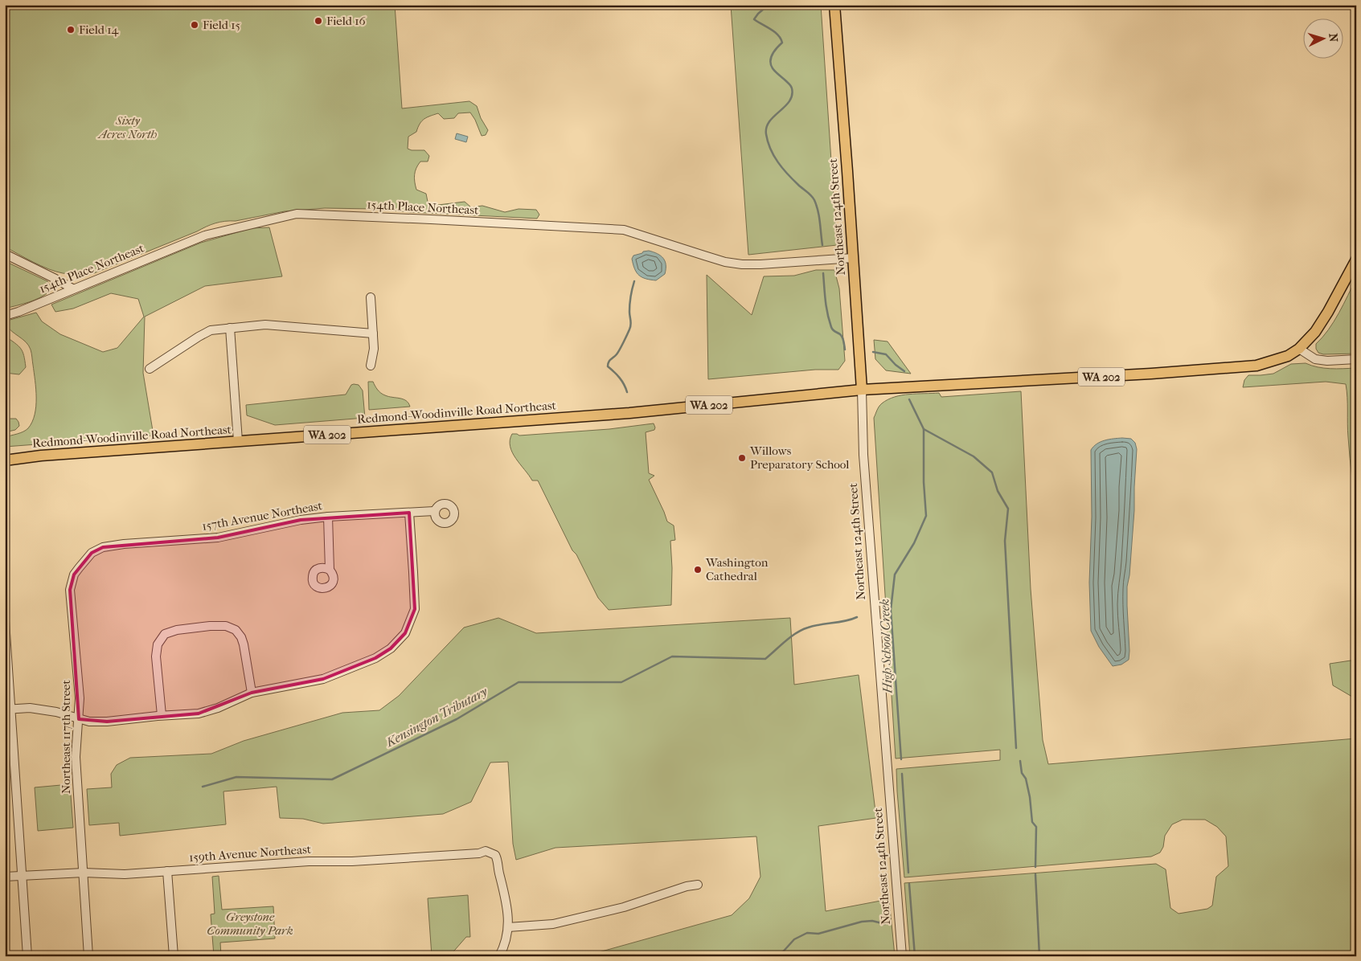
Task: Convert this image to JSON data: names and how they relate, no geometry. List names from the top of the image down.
{
  "streets": {
    "main road": ["Northeast 124th Street", "WA 202", "Redmond-Woodinville Road Northeast"],
    "street": [
      "154th Place Northeast",
      "157th Avenue Northeast",
      "Northeast 117th Street",
      "159th Avenue Northeast"
    ]
  },
  "crossings": [
    ["154th Place Northeast", "Northeast 124th Street"],
    ["Northeast 124th Street", "WA 202"],
    ["Northeast 124th Street", "Redmond-Woodinville Road Northeast"],
    ["WA 202", "Redmond-Woodinville Road Northeast"],
    ["157th Avenue Northeast", "Northeast 117th Street"],
    ["Northeast 117th Street", "159th Avenue Northeast"]
  ],
  "water": ["High School Creek", "Kensington Tributary"],
  "parks": ["Sixty Acres North", "Greystone Community Park"],
  "places": [
    "Field 16",
    "Field 15",
    "Field 14",
    "Willows Preparatory School",
    "Washington Cathedral"
  ],
  "north": "right"
}
